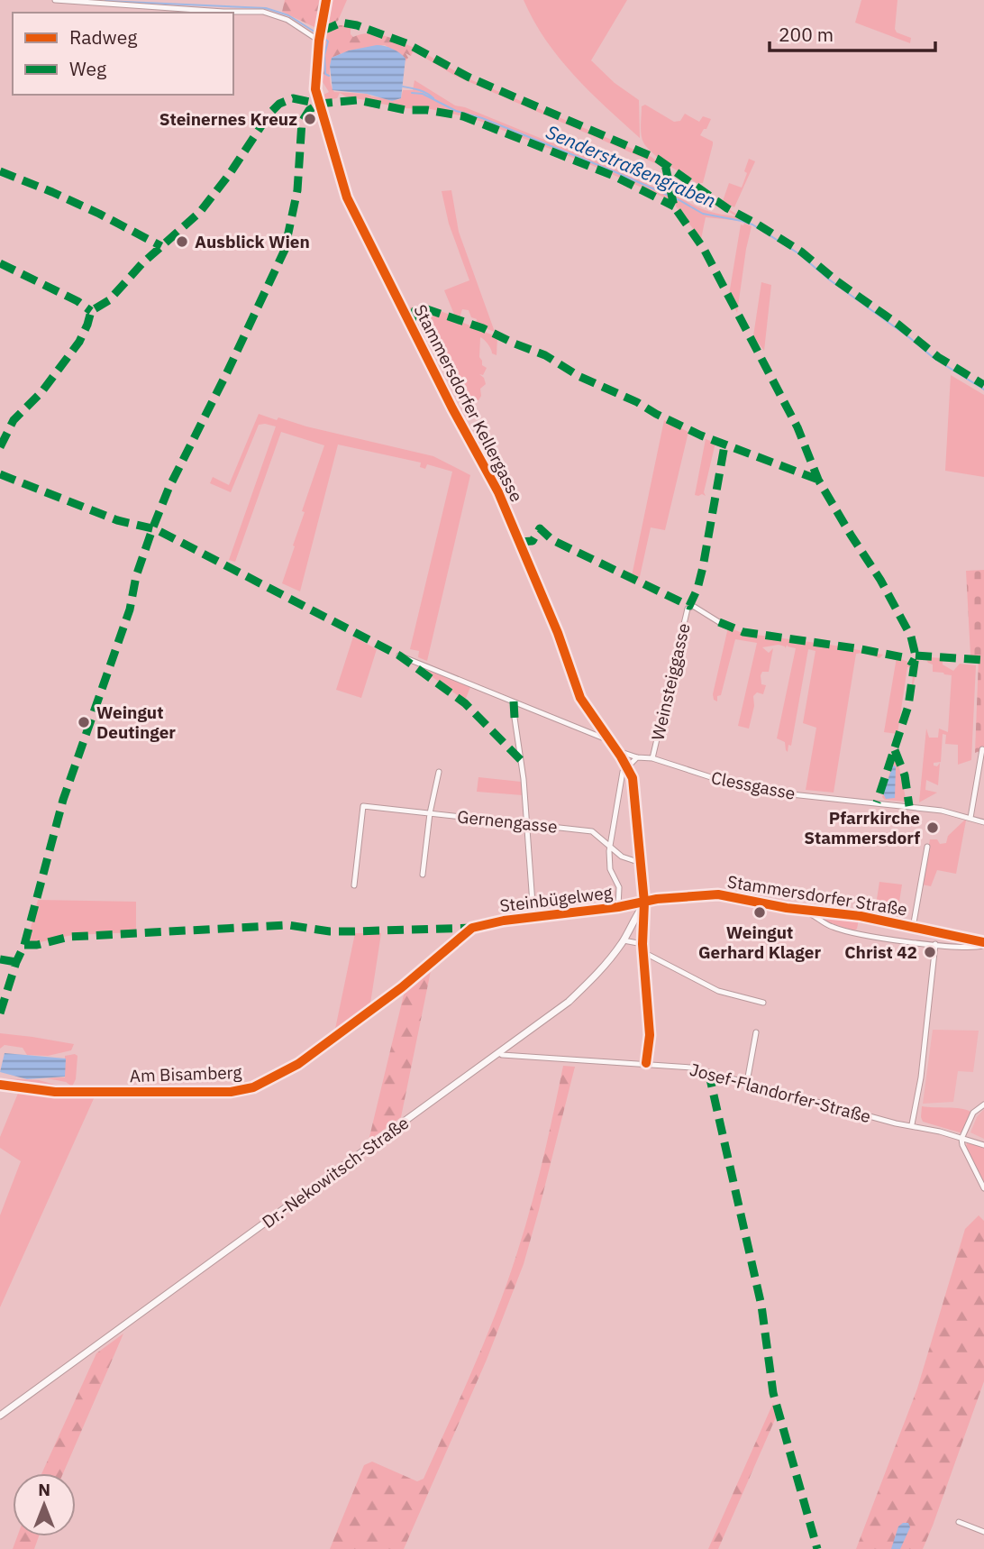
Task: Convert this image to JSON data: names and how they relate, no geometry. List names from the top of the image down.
{
  "streets": {
    "main road": ["Stammersdorfer Straße", "Dr.-Nekowitsch-Straße"],
    "street": [
      "Stammersdorfer Kellergasse",
      "Weinsteiggasse",
      "Clessgasse",
      "Gernengasse",
      "Steinbügelweg",
      "Am Bisamberg",
      "Josef-Flandorfer-Straße"
    ]
  },
  "crossings": [
    ["Stammersdorfer Kellergasse", "Clessgasse"],
    ["Stammersdorfer Kellergasse", "Gernengasse"],
    ["Stammersdorfer Kellergasse", "Stammersdorfer Straße"],
    ["Stammersdorfer Kellergasse", "Steinbügelweg"],
    ["Stammersdorfer Kellergasse", "Dr.-Nekowitsch-Straße"],
    ["Weinsteiggasse", "Clessgasse"],
    ["Stammersdorfer Straße", "Steinbügelweg"],
    ["Stammersdorfer Straße", "Dr.-Nekowitsch-Straße"],
    ["Steinbügelweg", "Am Bisamberg"],
    ["Steinbügelweg", "Dr.-Nekowitsch-Straße"],
    ["Josef-Flandorfer-Straße", "Dr.-Nekowitsch-Straße"]
  ],
  "water": ["Senderstraßengraben"],
  "places": [
    "Steinernes Kreuz",
    "Ausblick Wien",
    "Weingut Deutinger",
    "Pfarrkirche Stammersdorf",
    "Weingut Gerhard Klager",
    "Christ 42"
  ],
  "legend": ["Radweg", "Weg"],
  "scale_bar": "200 m",
  "north": "top"
}
